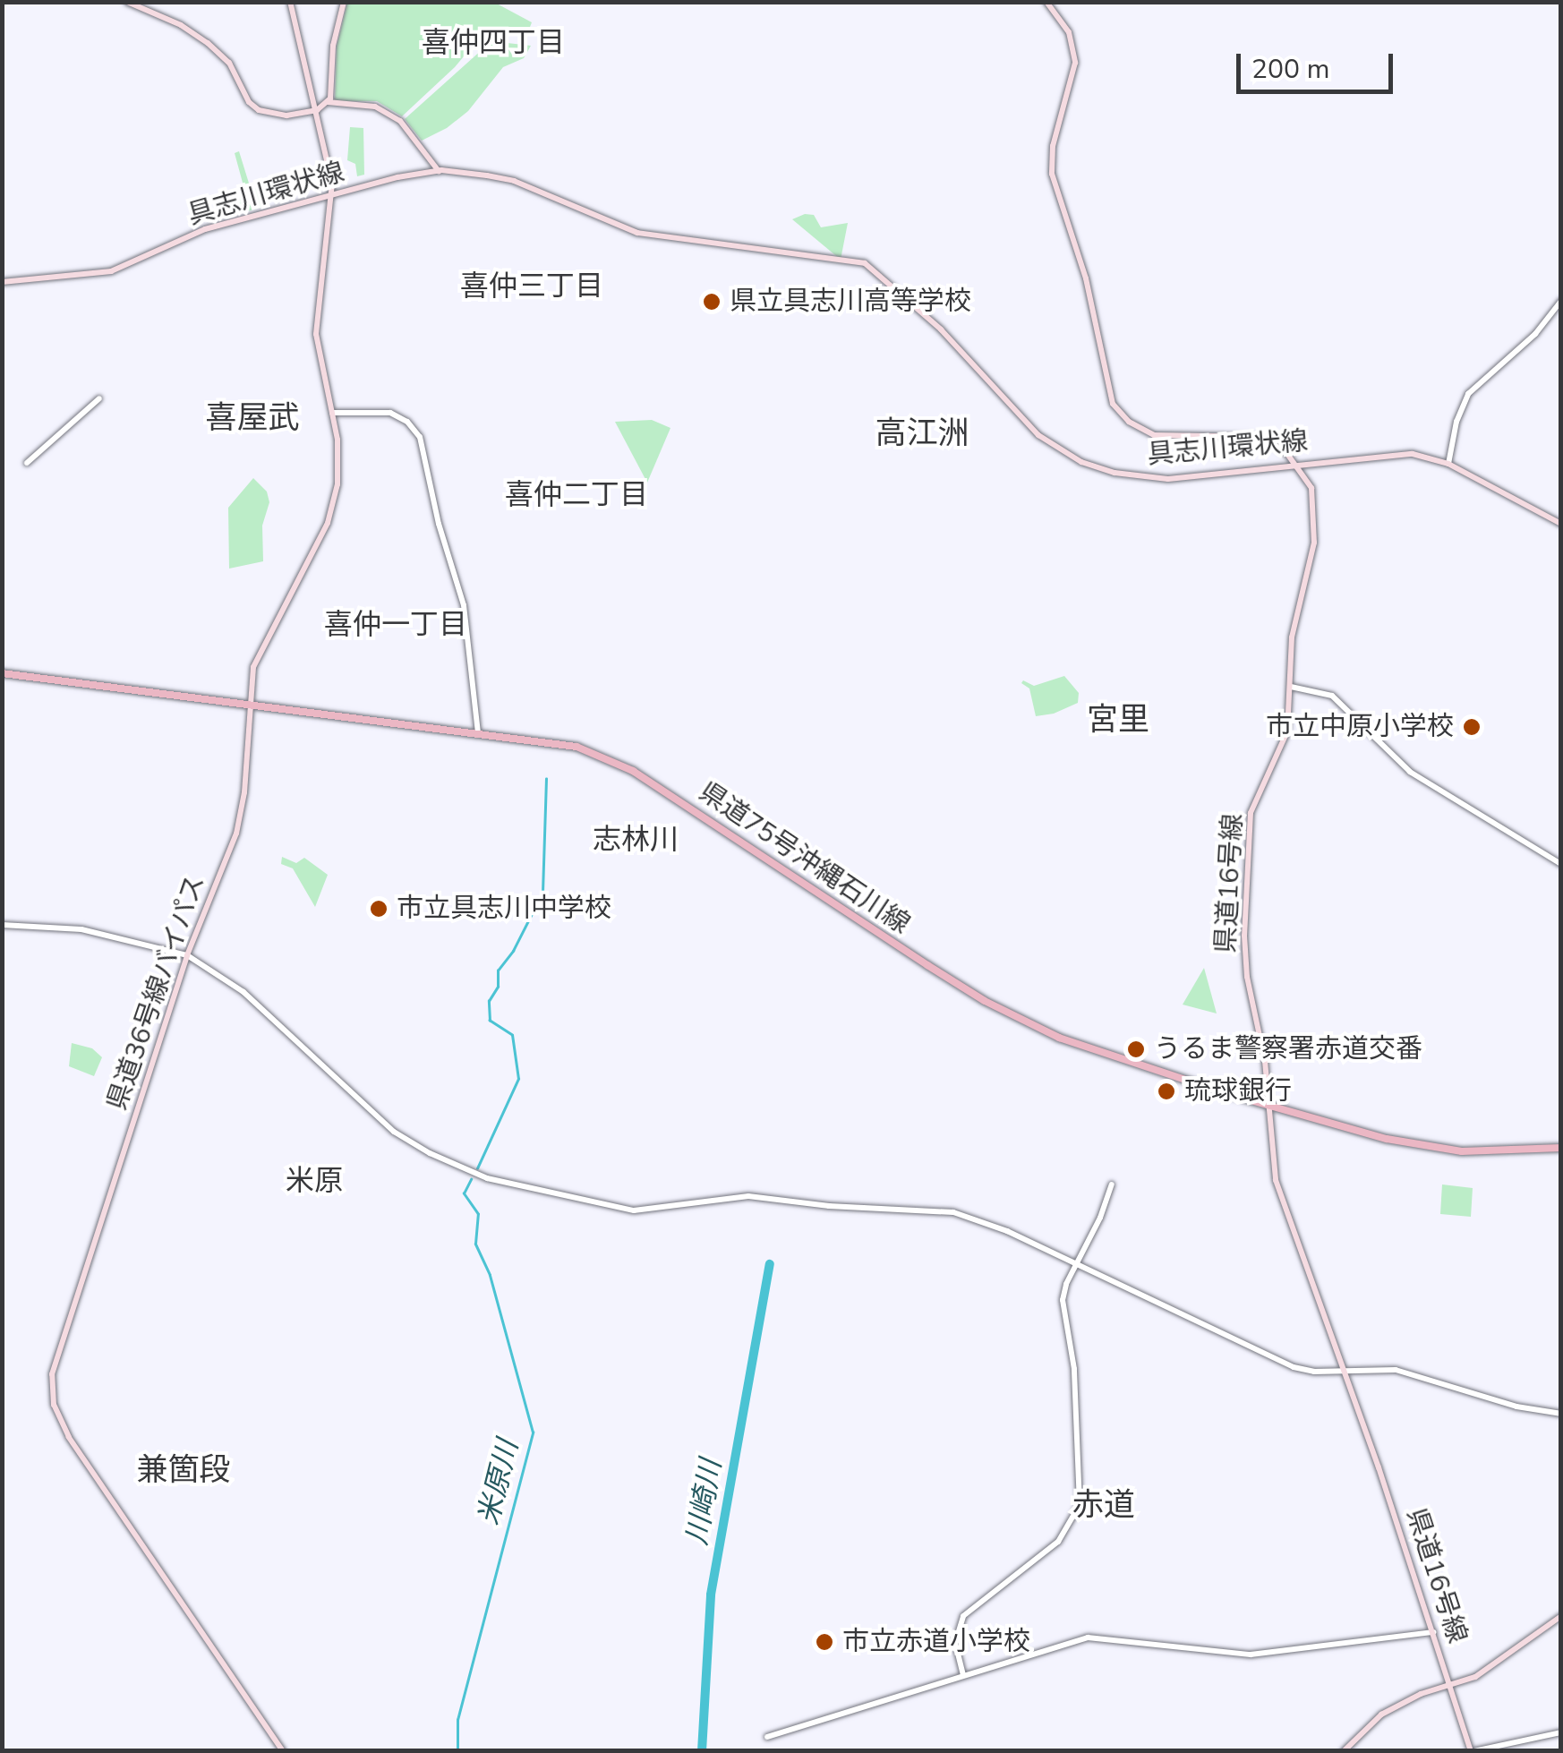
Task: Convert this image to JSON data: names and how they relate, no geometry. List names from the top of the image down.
{
  "streets": {
    "main road": [
      "具志川環状線",
      "県道75号沖縄石川線",
      "県道16号線",
      "県道36号線バイパス"
    ]
  },
  "crossings": [
    ["具志川環状線", "県道16号線"],
    ["具志川環状線", "県道36号線バイパス"],
    ["県道75号沖縄石川線", "県道16号線"],
    ["県道75号沖縄石川線", "県道36号線バイパス"]
  ],
  "districts": [
    "喜仲四丁目",
    "喜仲三丁目",
    "喜屋武",
    "高江洲",
    "喜仲二丁目",
    "喜仲一丁目",
    "宮里",
    "志林川",
    "米原",
    "兼箇段",
    "赤道"
  ],
  "water": ["米原川", "川崎川"],
  "places": [
    "県立具志川高等学校",
    "市立中原小学校",
    "市立具志川中学校",
    "うるま警察署赤道交番",
    "琉球銀行",
    "市立赤道小学校"
  ],
  "scale_bar": "200 m"
}
